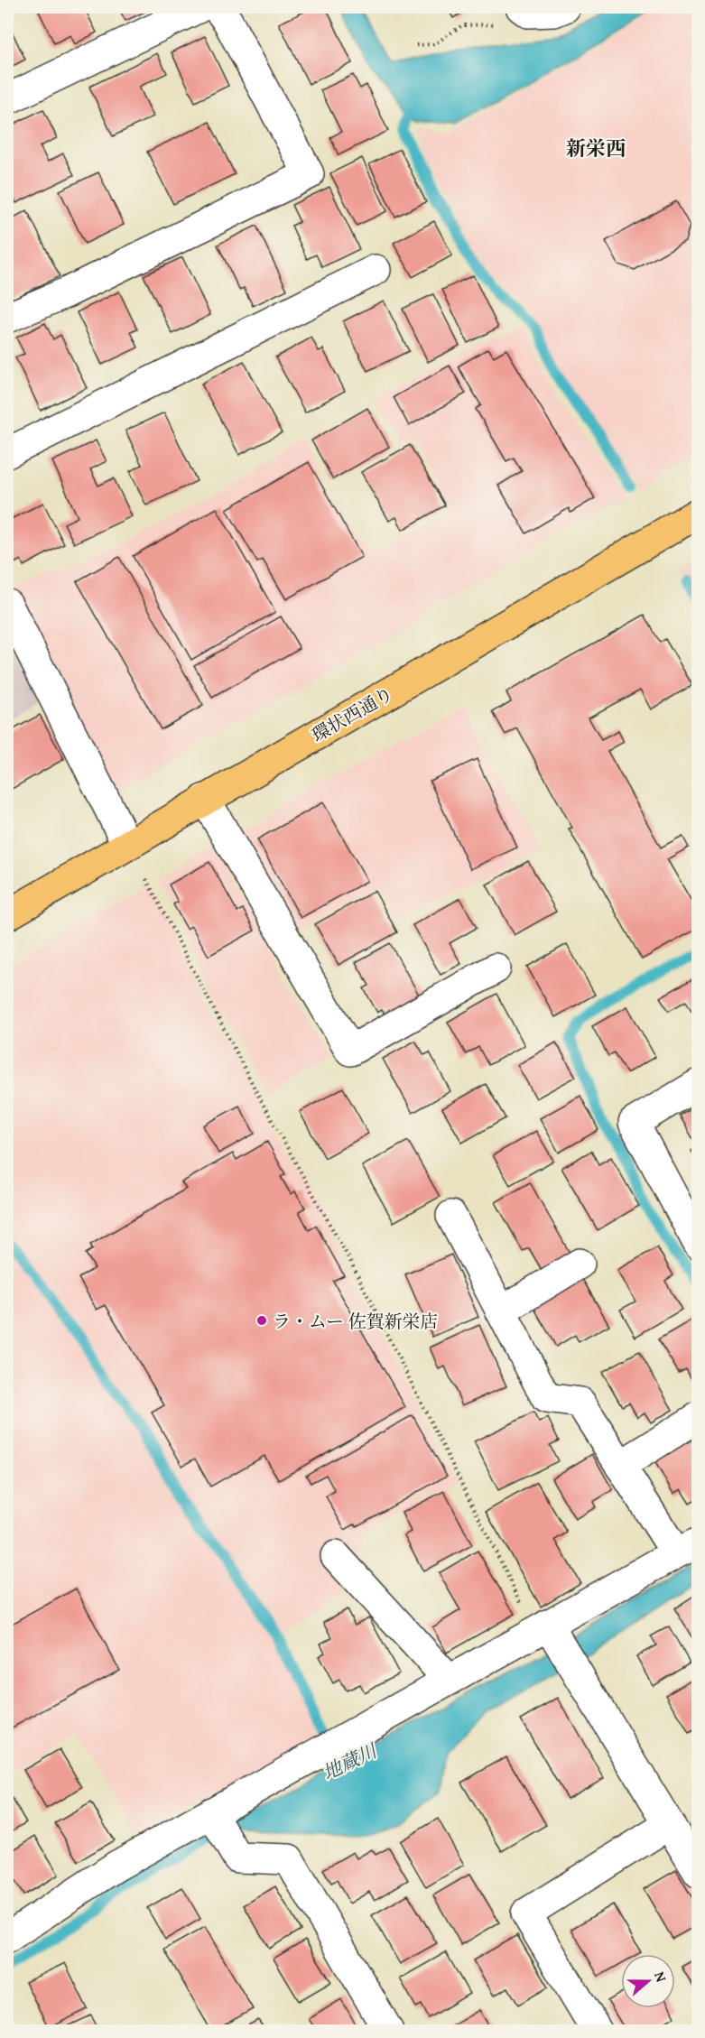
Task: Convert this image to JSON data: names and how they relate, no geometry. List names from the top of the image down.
{
  "streets": {
    "highway": ["環状西通り"]
  },
  "districts": ["新栄西"],
  "water": ["地蔵川"],
  "places": ["ラ・ムー 佐賀新栄店"],
  "north": "right"
}
